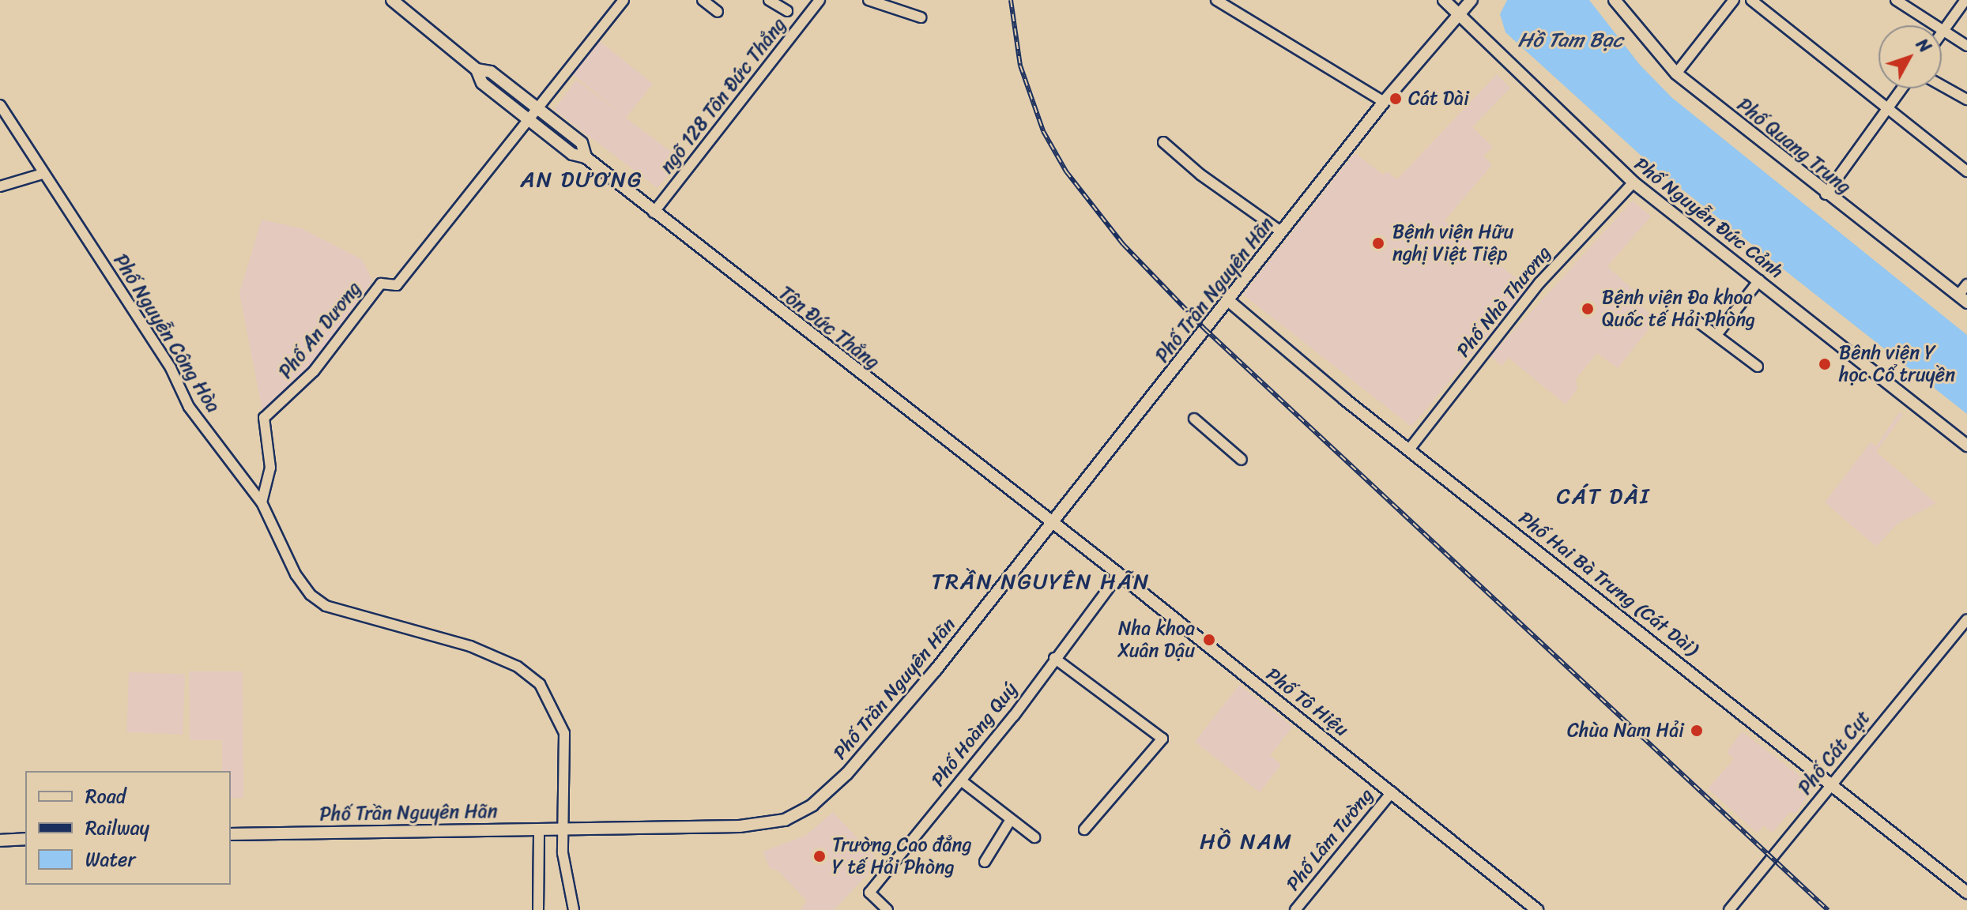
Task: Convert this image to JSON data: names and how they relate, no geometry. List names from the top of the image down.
{
  "streets": {
    "main road": [
      "Phố Quang Trung",
      "Phố Nguyễn Đức Cảnh",
      "Phố Trần Nguyên Hãn",
      "Tôn Đức Thắng",
      "Phố Hai Bà Trưng (Cát Dài)",
      "Phố Tô Hiệu"
    ],
    "street": [
      "ngõ 128 Tôn Đức Thắng",
      "Phố Nhà Thương",
      "Phố An Dương",
      "Phố Nguyễn Công Hòa",
      "Phố Hoàng Quý",
      "Phố Cát Cụt",
      "Phố Lâm Tường"
    ]
  },
  "crossings": [
    ["ngõ 128 Tôn Đức Thắng", "Tôn Đức Thắng"],
    ["Phố Nguyễn Đức Cảnh", "Phố Trần Nguyên Hãn"],
    ["Phố Nguyễn Đức Cảnh", "Phố Nhà Thương"],
    ["Phố Trần Nguyên Hãn", "Tôn Đức Thắng"],
    ["Phố Trần Nguyên Hãn", "Phố Nguyễn Công Hòa"],
    ["Phố Trần Nguyên Hãn", "Phố Hai Bà Trưng (Cát Dài)"],
    ["Phố Trần Nguyên Hãn", "Phố Tô Hiệu"],
    ["Phố Nhà Thương", "Phố Hai Bà Trưng (Cát Dài)"],
    ["Tôn Đức Thắng", "Phố An Dương"],
    ["Tôn Đức Thắng", "Phố Tô Hiệu"],
    ["Phố An Dương", "Phố Nguyễn Công Hòa"],
    ["Phố Hai Bà Trưng (Cát Dài)", "Phố Cát Cụt"],
    ["Phố Tô Hiệu", "Phố Hoàng Quý"],
    ["Phố Tô Hiệu", "Phố Lâm Tường"]
  ],
  "districts": [
    "AN DƯƠNG",
    "CÁT DÀI",
    "TRẦN NGUYÊN HÃN",
    "HỒ NAM"
  ],
  "water": ["Hồ Tam Bạc"],
  "places": [
    "Cát Dài",
    "Bệnh viện Hữu nghị Việt Tiệp",
    "Bệnh viện Đa khoa Quốc tế Hải Phòng",
    "Bênh viện Y học Cổ truyền",
    "Nha khoa Xuân Dậu",
    "Chùa Nam Hải",
    "Trường Cao đẳng Y tế Hải Phòng"
  ],
  "legend": ["Road", "Railway", "Water"],
  "north": "top right"
}
